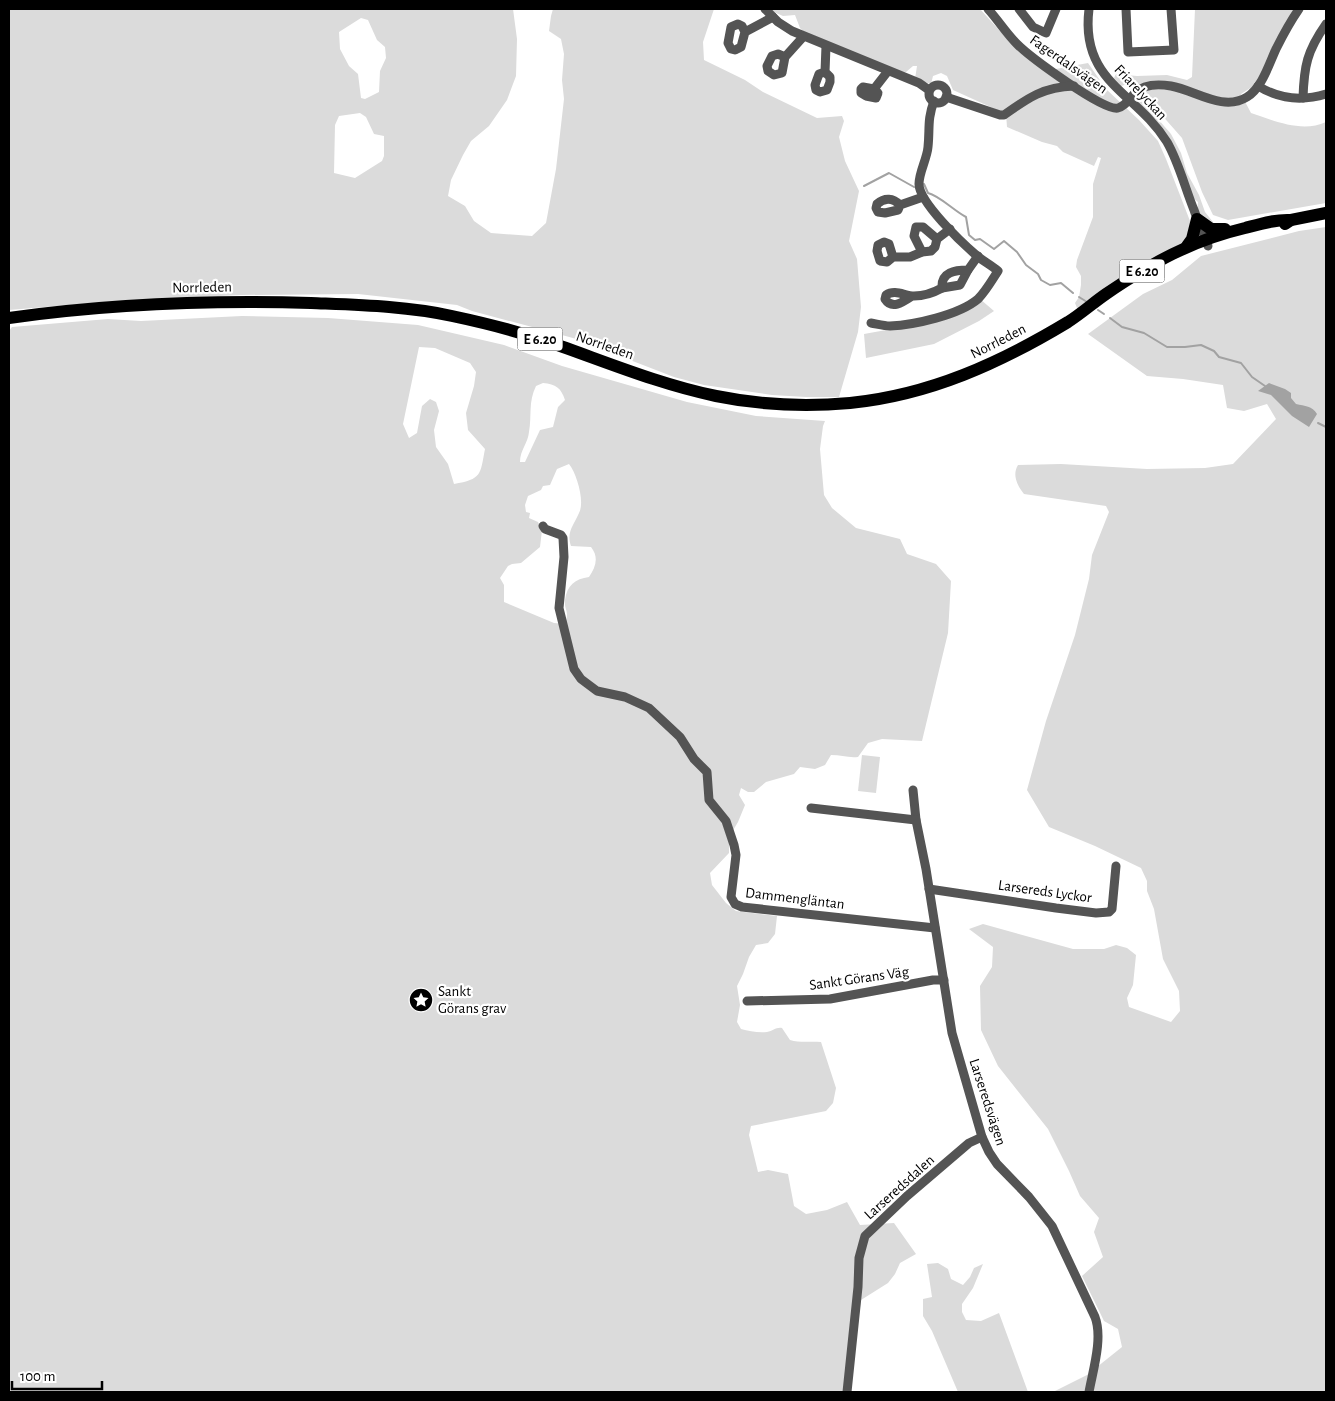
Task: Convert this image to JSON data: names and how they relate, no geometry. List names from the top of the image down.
{
  "streets": {
    "highway": ["E 6.20", "Norrleden"],
    "street": [
      "Fagerdalsvägen",
      "Friarelyckan",
      "Larsereds Lyckor",
      "Dammengläntan",
      "Sankt Görans Väg",
      "Larseredsvägen",
      "Larseredsdalen"
    ]
  },
  "crossings": [
    ["Fagerdalsvägen", "Friarelyckan"],
    ["Friarelyckan", "Norrleden"],
    ["Larsereds Lyckor", "Larseredsvägen"],
    ["Dammengläntan", "Larseredsvägen"],
    ["Sankt Görans Väg", "Larseredsvägen"],
    ["Larseredsvägen", "Larseredsdalen"]
  ],
  "places": {
    "place": ["Sankt Görans grav"]
  },
  "scale_bar": "100 m"
}
